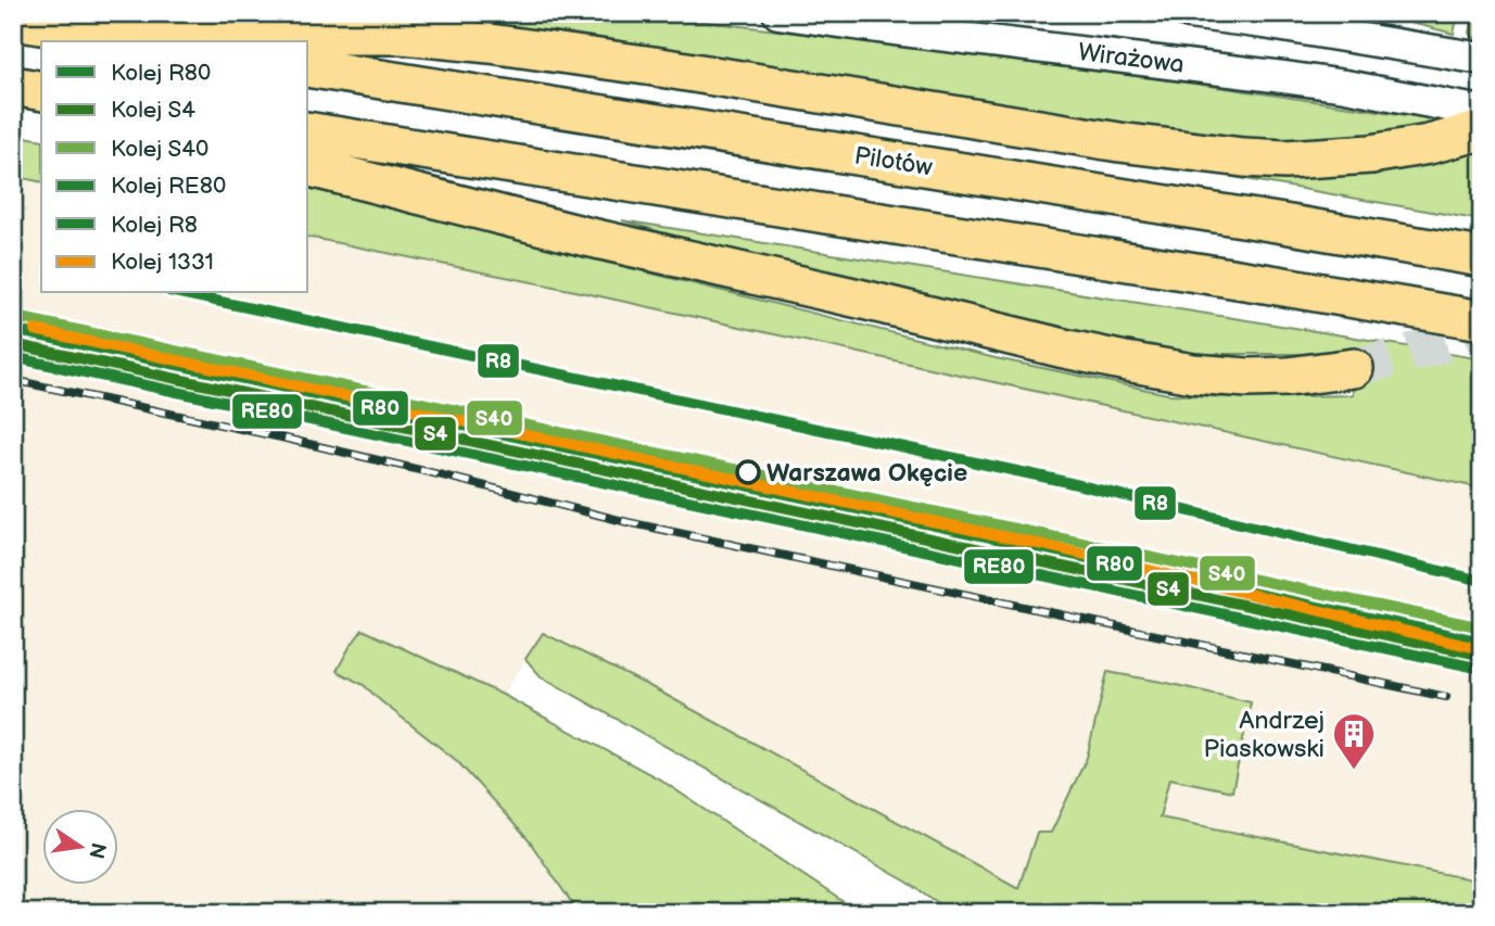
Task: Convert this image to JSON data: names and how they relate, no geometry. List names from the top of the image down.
{
  "streets": {
    "highway": ["Pilotów"],
    "main road": ["Wirażowa"]
  },
  "places": {
    "other": ["Warszawa Okęcie"],
    "building": ["Andrzej Piaskowski"]
  },
  "lines": [
    "rail line R8",
    "rail line S40",
    "rail line R80",
    "rail line 1331",
    "rail line S4",
    "rail line RE80"
  ],
  "legend": [
    "Kolej R80",
    "Kolej S4",
    "Kolej S40",
    "Kolej RE80",
    "Kolej R8",
    "Kolej 1331"
  ],
  "north": "right"
}
